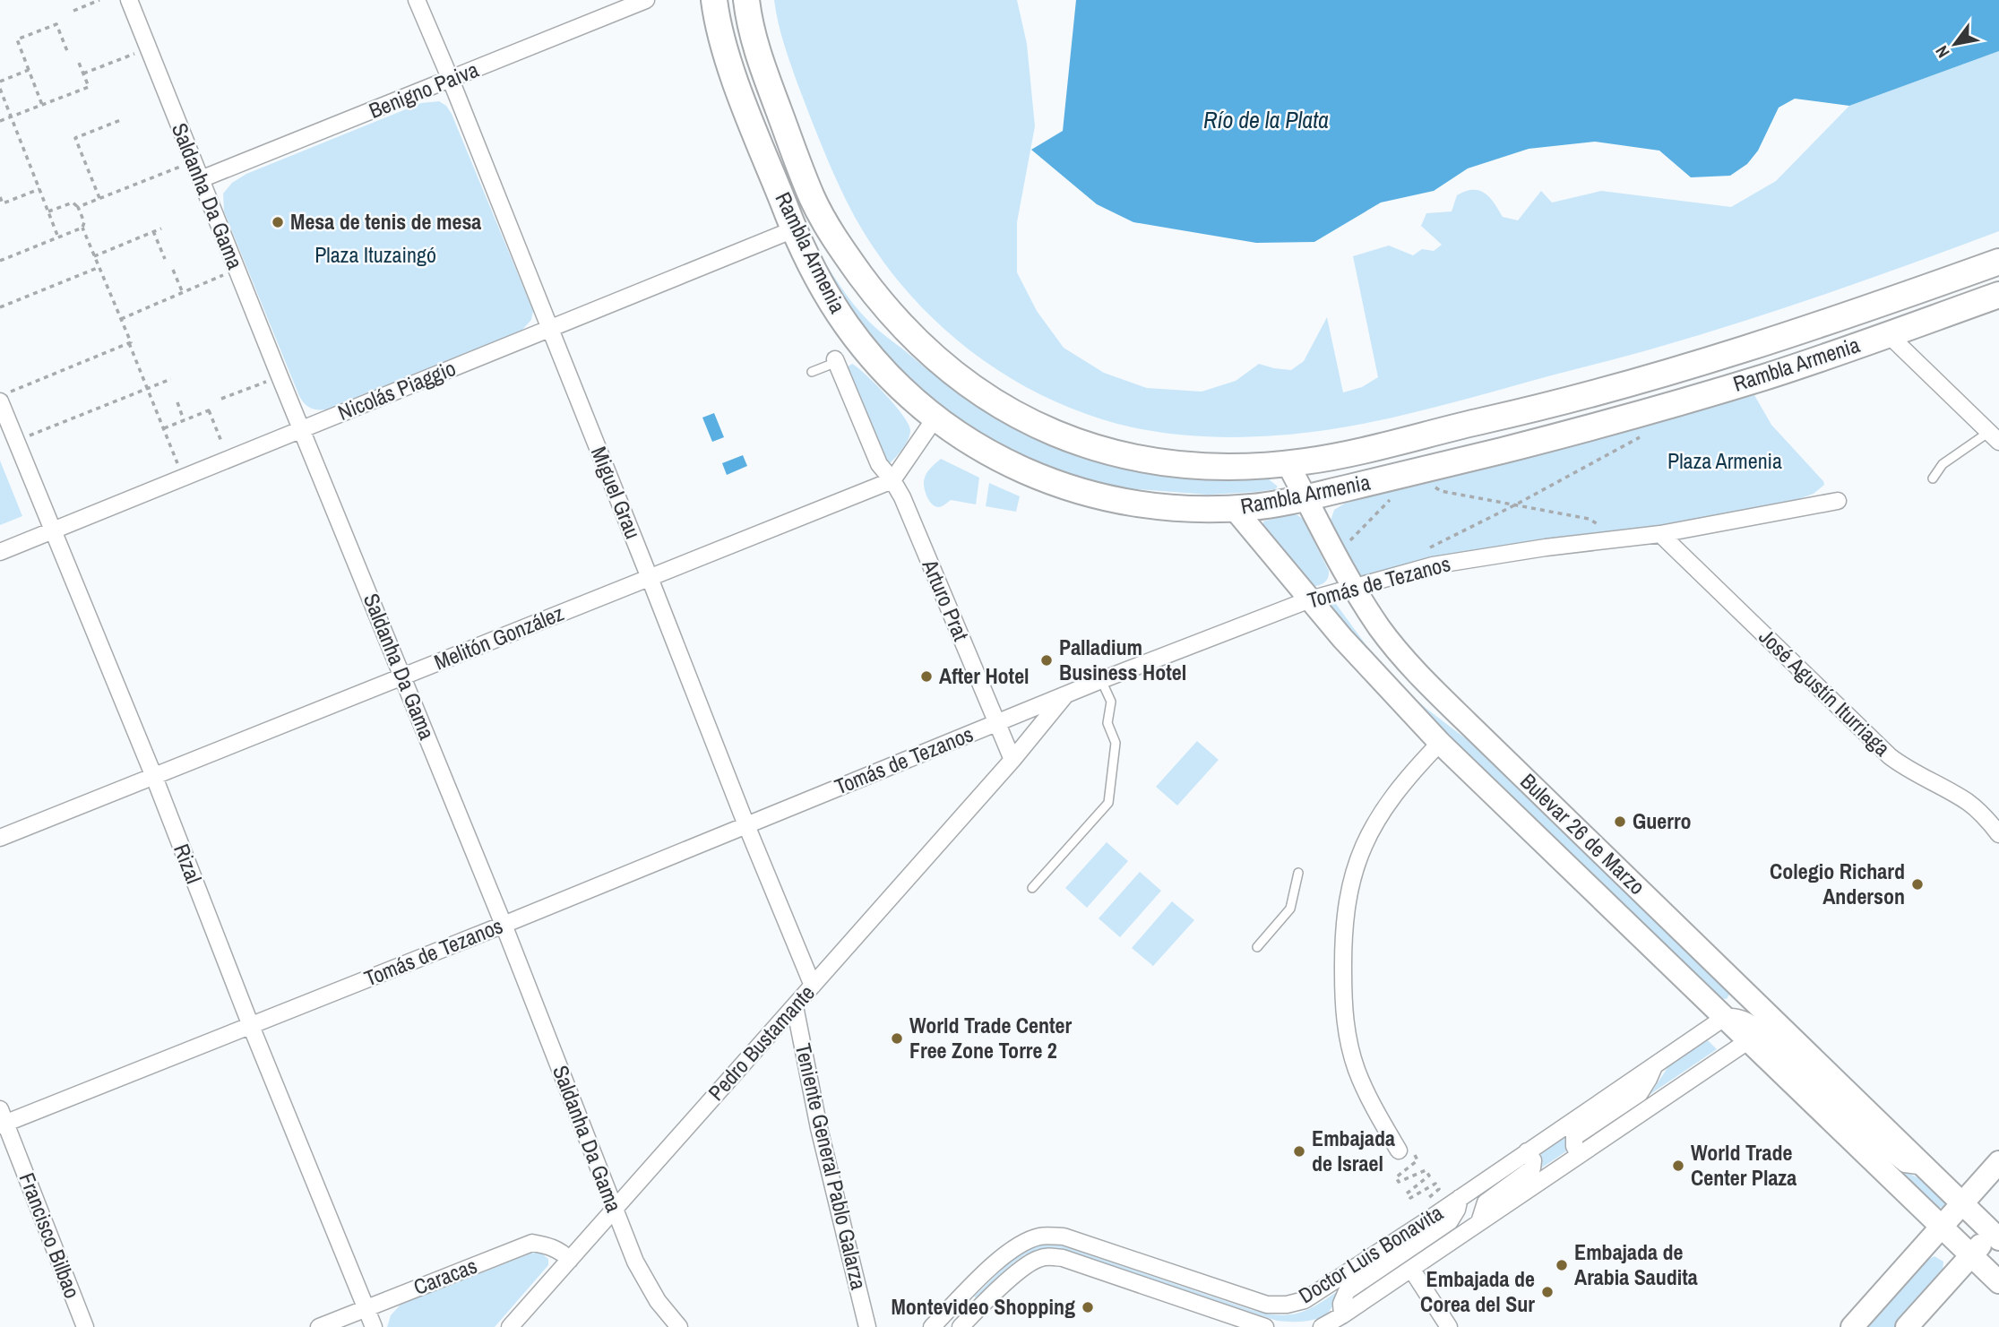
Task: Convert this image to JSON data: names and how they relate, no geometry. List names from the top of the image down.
{
  "streets": {
    "main road": ["Rambla Armenia"],
    "street": [
      "Benigno Paiva",
      "Saldanha Da Gama",
      "Nicolás Piaggio",
      "Miguel Grau",
      "Tomás de Tezanos",
      "Arturo Prat",
      "Melitón González",
      "José Agustín Iturriaga",
      "Bulevar 26 de Marzo",
      "Rizal",
      "Pedro Bustamante",
      "Teniente General Pablo Galarza",
      "Francisco Bilbao",
      "Doctor Luis Bonavita",
      "Caracas"
    ]
  },
  "crossings": [
    ["Benigno Paiva", "Saldanha Da Gama"],
    ["Benigno Paiva", "Miguel Grau"],
    ["Saldanha Da Gama", "Nicolás Piaggio"],
    ["Saldanha Da Gama", "Tomás de Tezanos"],
    ["Saldanha Da Gama", "Melitón González"],
    ["Saldanha Da Gama", "Pedro Bustamante"],
    ["Rambla Armenia", "Nicolás Piaggio"],
    ["Rambla Armenia", "Bulevar 26 de Marzo"],
    ["Nicolás Piaggio", "Miguel Grau"],
    ["Nicolás Piaggio", "Rizal"],
    ["Miguel Grau", "Tomás de Tezanos"],
    ["Miguel Grau", "Melitón González"],
    ["Miguel Grau", "Pedro Bustamante"],
    ["Tomás de Tezanos", "Arturo Prat"],
    ["Tomás de Tezanos", "José Agustín Iturriaga"],
    ["Tomás de Tezanos", "Bulevar 26 de Marzo"],
    ["Tomás de Tezanos", "Rizal"],
    ["Tomás de Tezanos", "Pedro Bustamante"],
    ["Tomás de Tezanos", "Francisco Bilbao"],
    ["Arturo Prat", "Melitón González"],
    ["Melitón González", "Rizal"],
    ["Bulevar 26 de Marzo", "Doctor Luis Bonavita"],
    ["Rizal", "Caracas"],
    ["Pedro Bustamante", "Teniente General Pablo Galarza"],
    ["Pedro Bustamante", "Caracas"]
  ],
  "water": ["Río de la Plata"],
  "parks": ["Plaza Ituzaingó", "Plaza Armenia"],
  "places": [
    "Mesa de tenis de mesa",
    "Palladium Business Hotel",
    "After Hotel",
    "Guerro",
    "Colegio Richard Anderson",
    "World Trade Center Free Zone Torre 2",
    "Embajada de Israel",
    "World Trade Center Plaza",
    "Embajada de Arabia Saudita",
    "Embajada de Corea del Sur",
    "Montevideo Shopping"
  ],
  "north": "bottom left"
}
